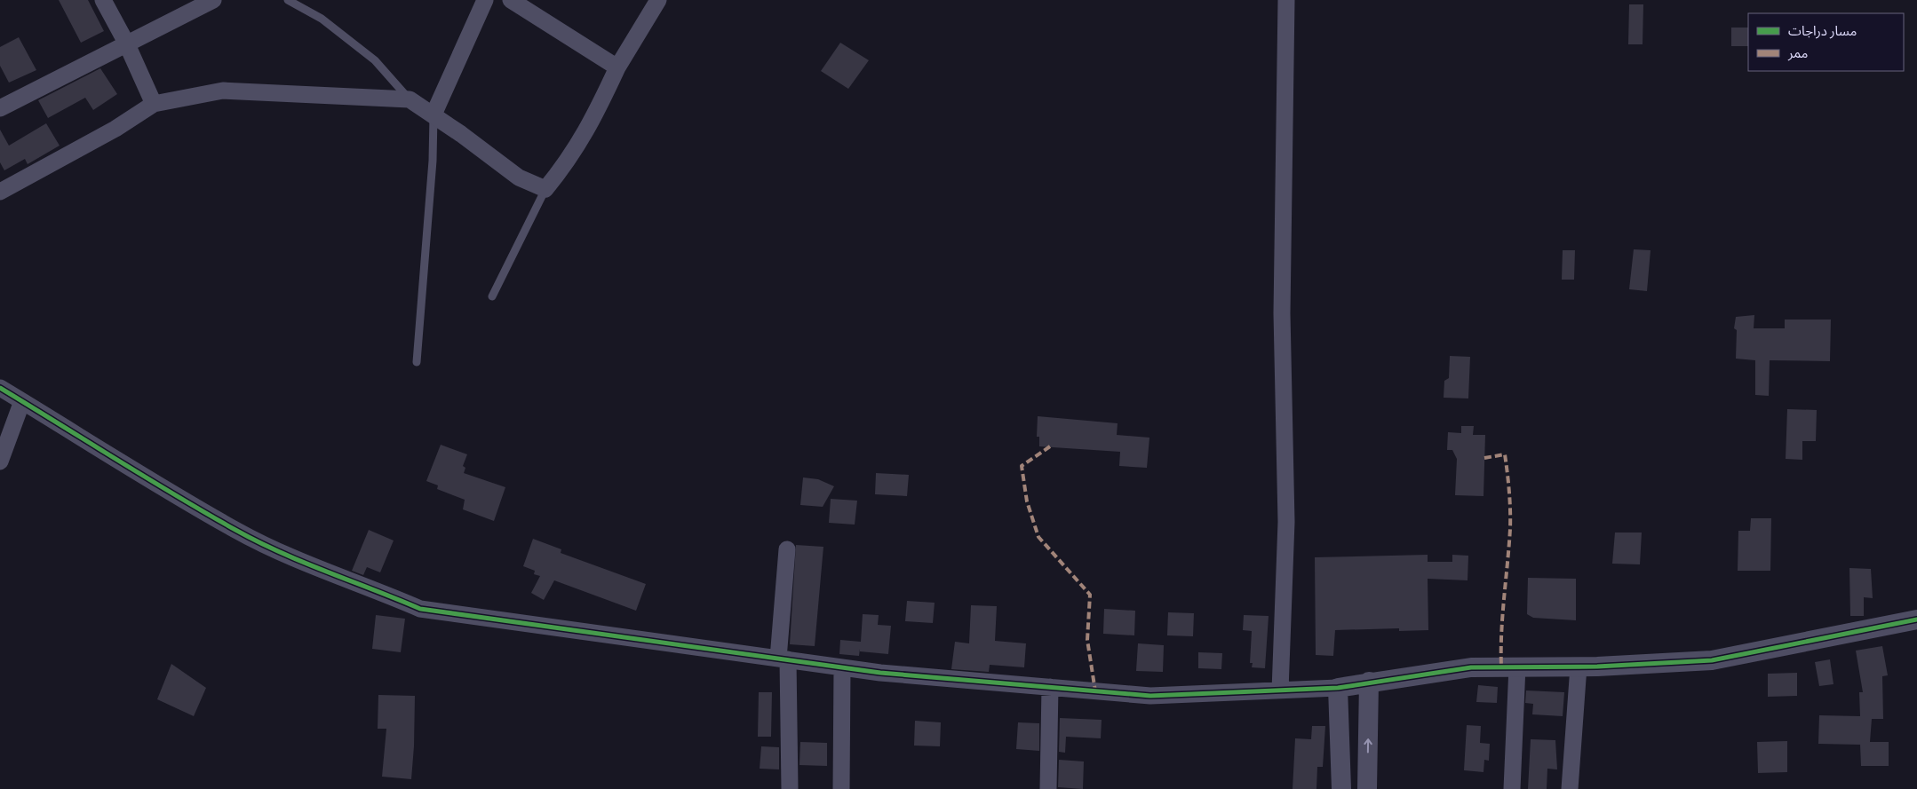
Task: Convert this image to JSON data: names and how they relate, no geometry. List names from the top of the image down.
{
  "legend": ["مسار دراجات", "ممر"]
}
